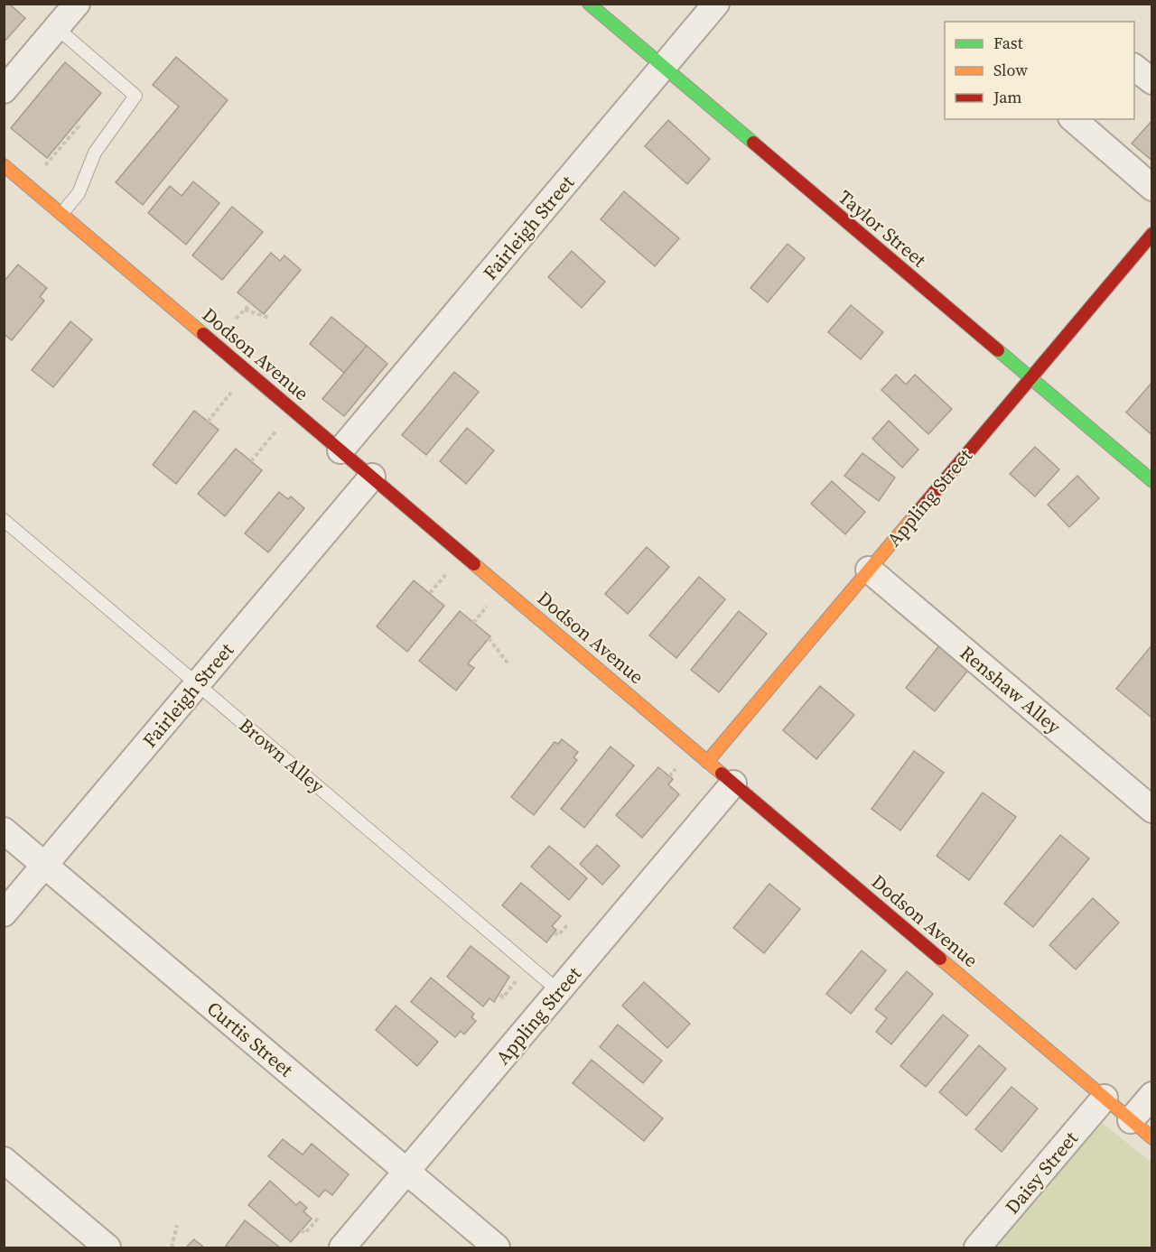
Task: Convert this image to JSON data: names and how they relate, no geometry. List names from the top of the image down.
{
  "streets": {
    "street": [
      "Fairleigh Street",
      "Taylor Street",
      "Dodson Avenue",
      "Appling Street",
      "Renshaw Alley",
      "Curtis Street",
      "Daisy Street"
    ],
    "lane": ["Brown Alley"]
  },
  "crossings": [
    ["Fairleigh Street", "Taylor Street"],
    ["Fairleigh Street", "Dodson Avenue"],
    ["Fairleigh Street", "Brown Alley"],
    ["Fairleigh Street", "Curtis Street"],
    ["Taylor Street", "Appling Street"],
    ["Dodson Avenue", "Appling Street"],
    ["Dodson Avenue", "Daisy Street"],
    ["Appling Street", "Renshaw Alley"],
    ["Appling Street", "Brown Alley"],
    ["Appling Street", "Curtis Street"]
  ],
  "legend": ["Fast", "Slow", "Jam"]
}
